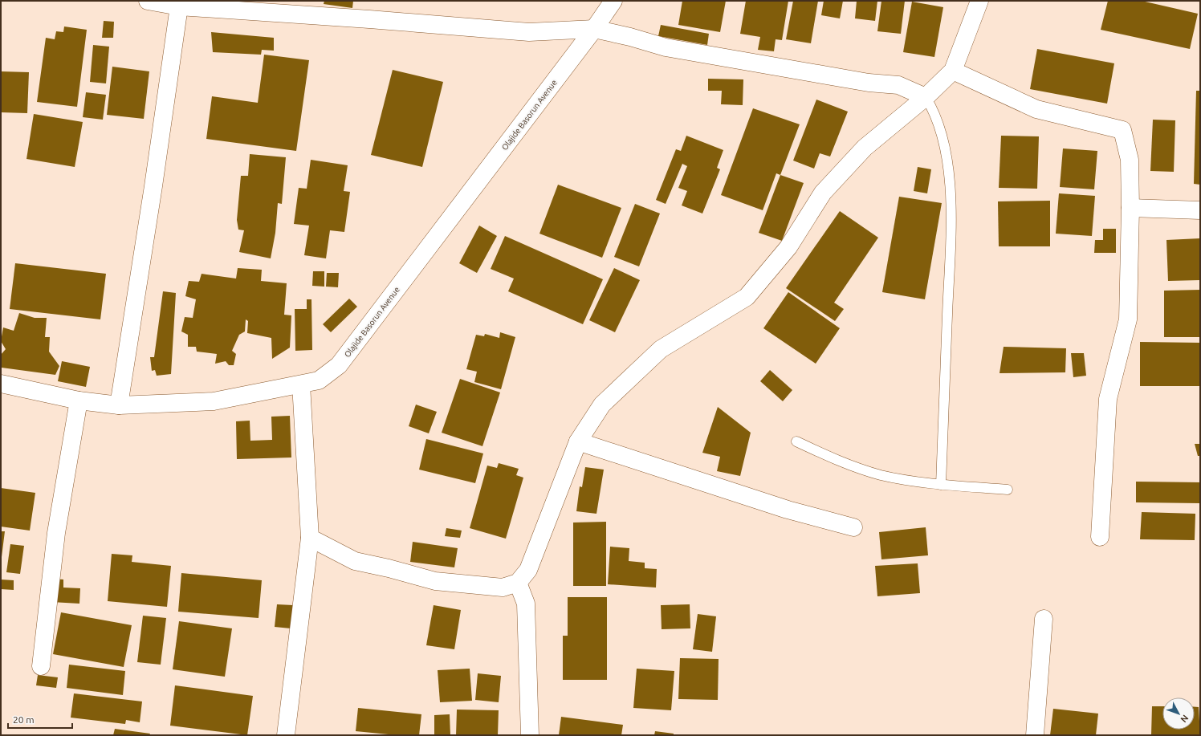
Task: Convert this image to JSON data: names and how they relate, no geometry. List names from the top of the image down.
{
  "streets": {
    "street": ["Olajide Basorun Avenue"]
  },
  "scale_bar": "20 m",
  "north": "bottom right"
}
